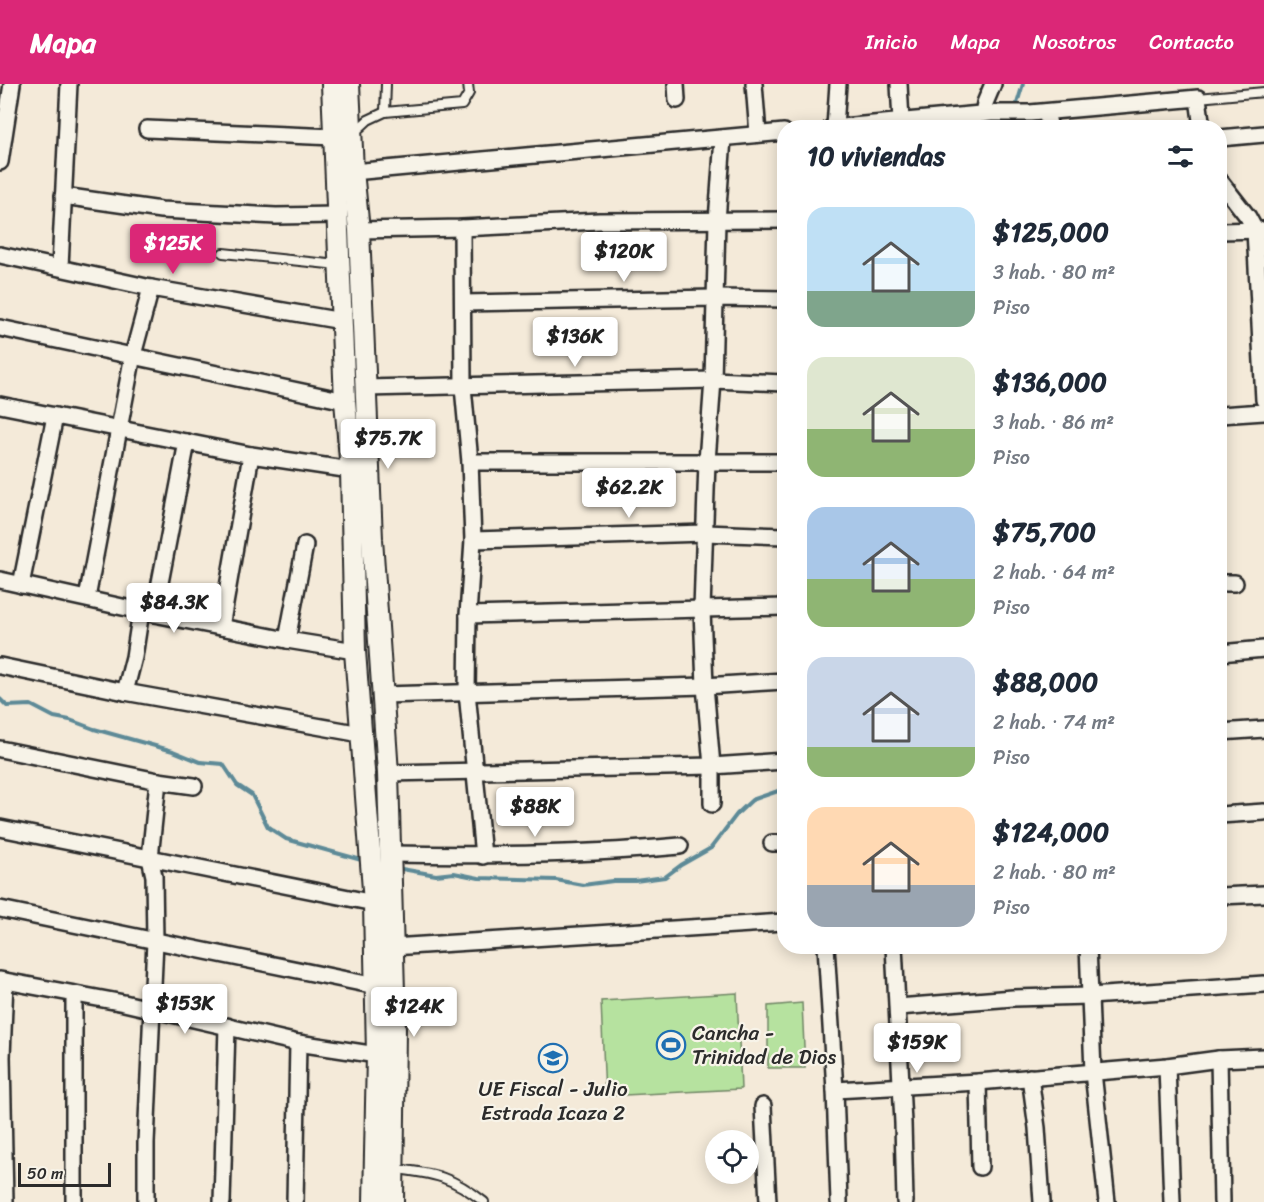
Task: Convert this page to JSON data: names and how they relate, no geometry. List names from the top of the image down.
{
  "places": {
    "sports": ["Cancha - Trinidad de Dios"],
    "school or university": ["UE Fiscal - Julio Estrada Icaza 2"]
  },
  "scale_bar": "50 m",
  "page": {
    "header": "Mapa",
    "nav": [
      "Inicio",
      "Mapa",
      "Nosotros",
      "Contacto"
    ],
    "heading": "10 viviendas",
    "list": [
      {
        "name": "$125,000",
        "note": "3 hab. · 80 m² · Piso"
      },
      {
        "name": "$136,000",
        "note": "3 hab. · 86 m² · Piso"
      },
      {
        "name": "$75,700",
        "note": "2 hab. · 64 m² · Piso"
      },
      {
        "name": "$88,000",
        "note": "2 hab. · 74 m² · Piso"
      },
      {
        "name": "$124,000",
        "note": "2 hab. · 80 m² · Piso"
      }
    ],
    "price": [
      "$125K",
      "$120K",
      "$136K",
      "$75.7K",
      "$62.2K",
      "$84.3K",
      "$88K",
      "$153K",
      "$124K",
      "$159K"
    ],
    "scale": "50 m"
  }
}
